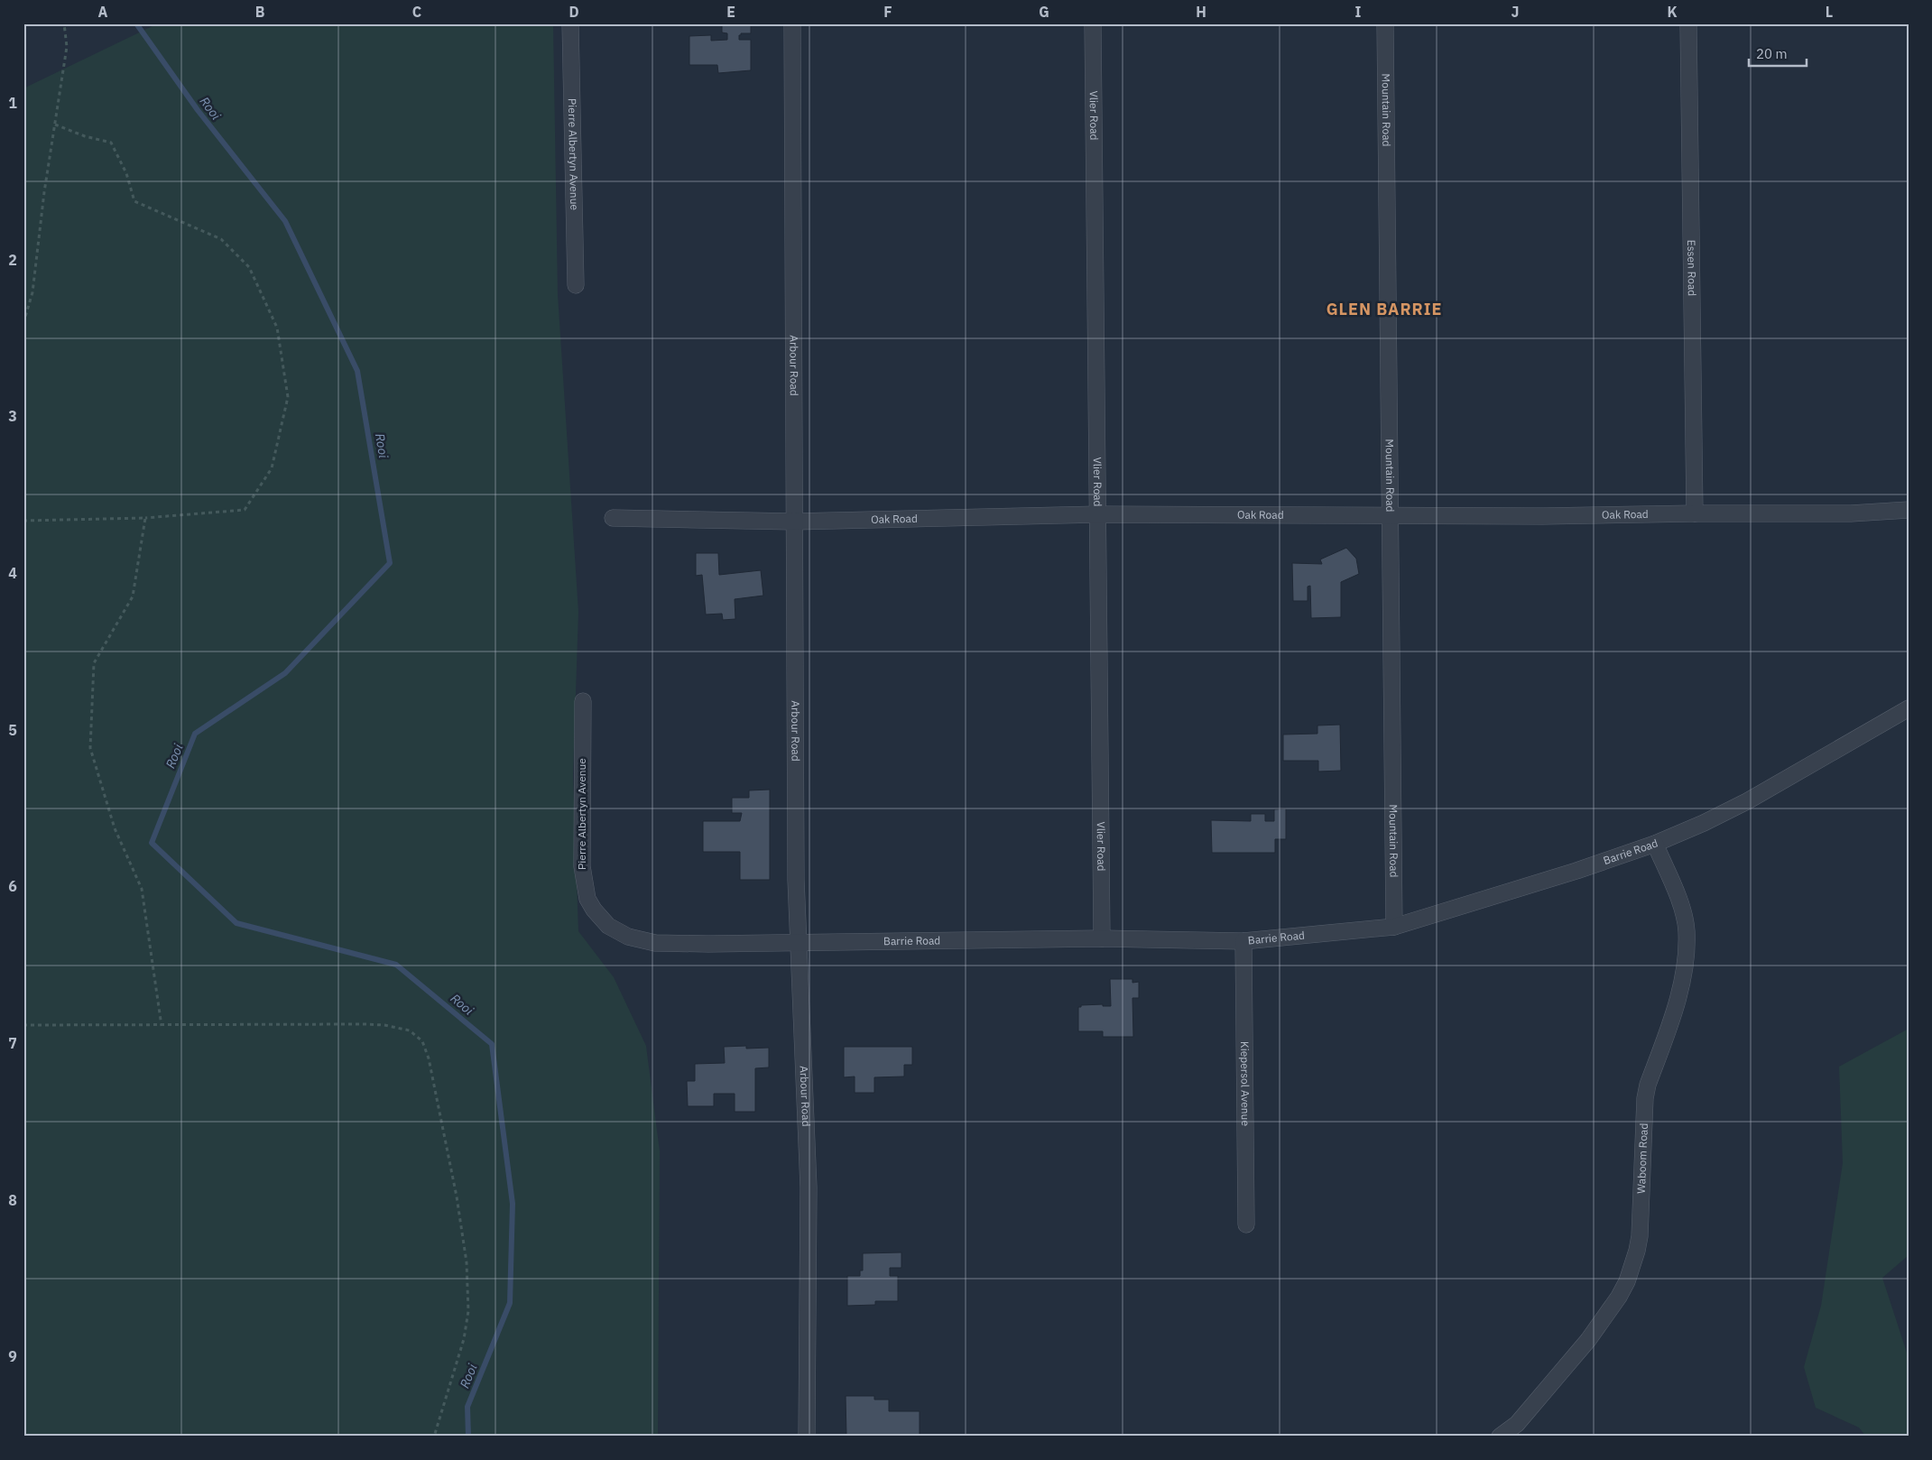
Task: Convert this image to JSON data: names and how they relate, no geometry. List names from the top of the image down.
{
  "streets": {
    "street": [
      "Mountain Road",
      "Vlier Road",
      "Pierre Albertyn Avenue",
      "Essen Road",
      "Arbour Road",
      "Oak Road",
      "Barrie Road",
      "Kiepersol Avenue",
      "Waboom Road"
    ]
  },
  "crossings": [
    ["Mountain Road", "Oak Road"],
    ["Mountain Road", "Barrie Road"],
    ["Vlier Road", "Oak Road"],
    ["Vlier Road", "Barrie Road"],
    ["Pierre Albertyn Avenue", "Barrie Road"],
    ["Essen Road", "Oak Road"],
    ["Arbour Road", "Oak Road"],
    ["Arbour Road", "Barrie Road"],
    ["Barrie Road", "Kiepersol Avenue"],
    ["Barrie Road", "Waboom Road"]
  ],
  "districts": ["GLEN BARRIE"],
  "water": ["Rooi"],
  "scale_bar": "20 m",
  "grid": {
    "columns": [
      "A",
      "B",
      "C",
      "D",
      "E",
      "F",
      "G",
      "H",
      "I",
      "J",
      "K",
      "L"
    ],
    "rows": [
      "1",
      "2",
      "3",
      "4",
      "5",
      "6",
      "7",
      "8",
      "9"
    ]
  }
}
